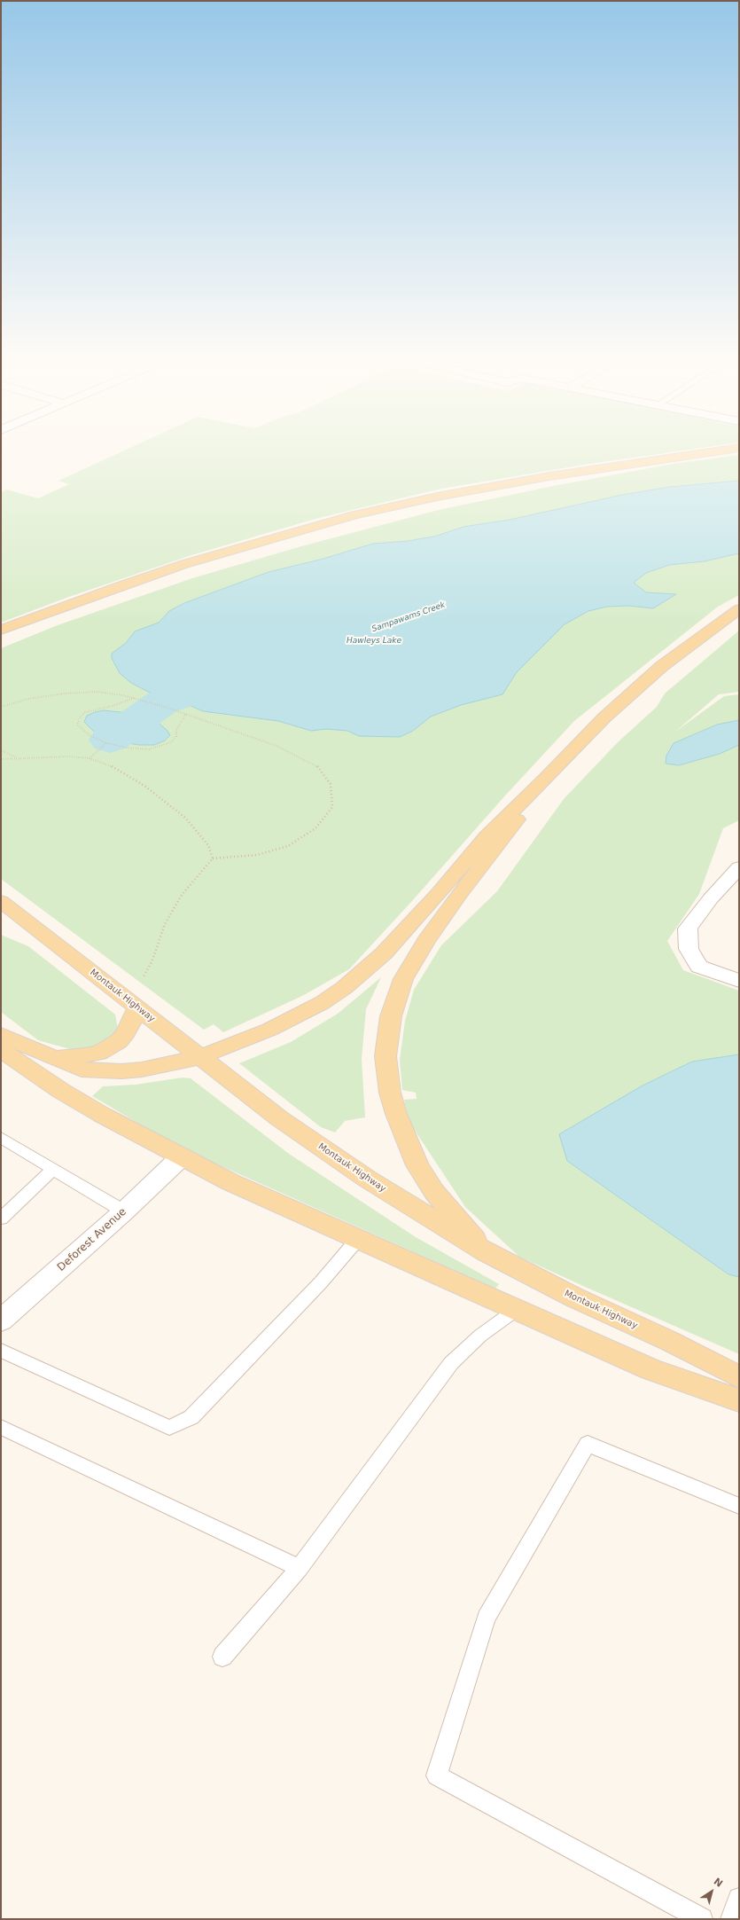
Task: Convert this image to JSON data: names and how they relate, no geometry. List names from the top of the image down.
{
  "streets": {
    "main road": ["Montauk Highway"],
    "street": ["Deforest Avenue"]
  },
  "water": ["Sampawams Creek", "Hawleys Lake"],
  "north": "top right"
}
